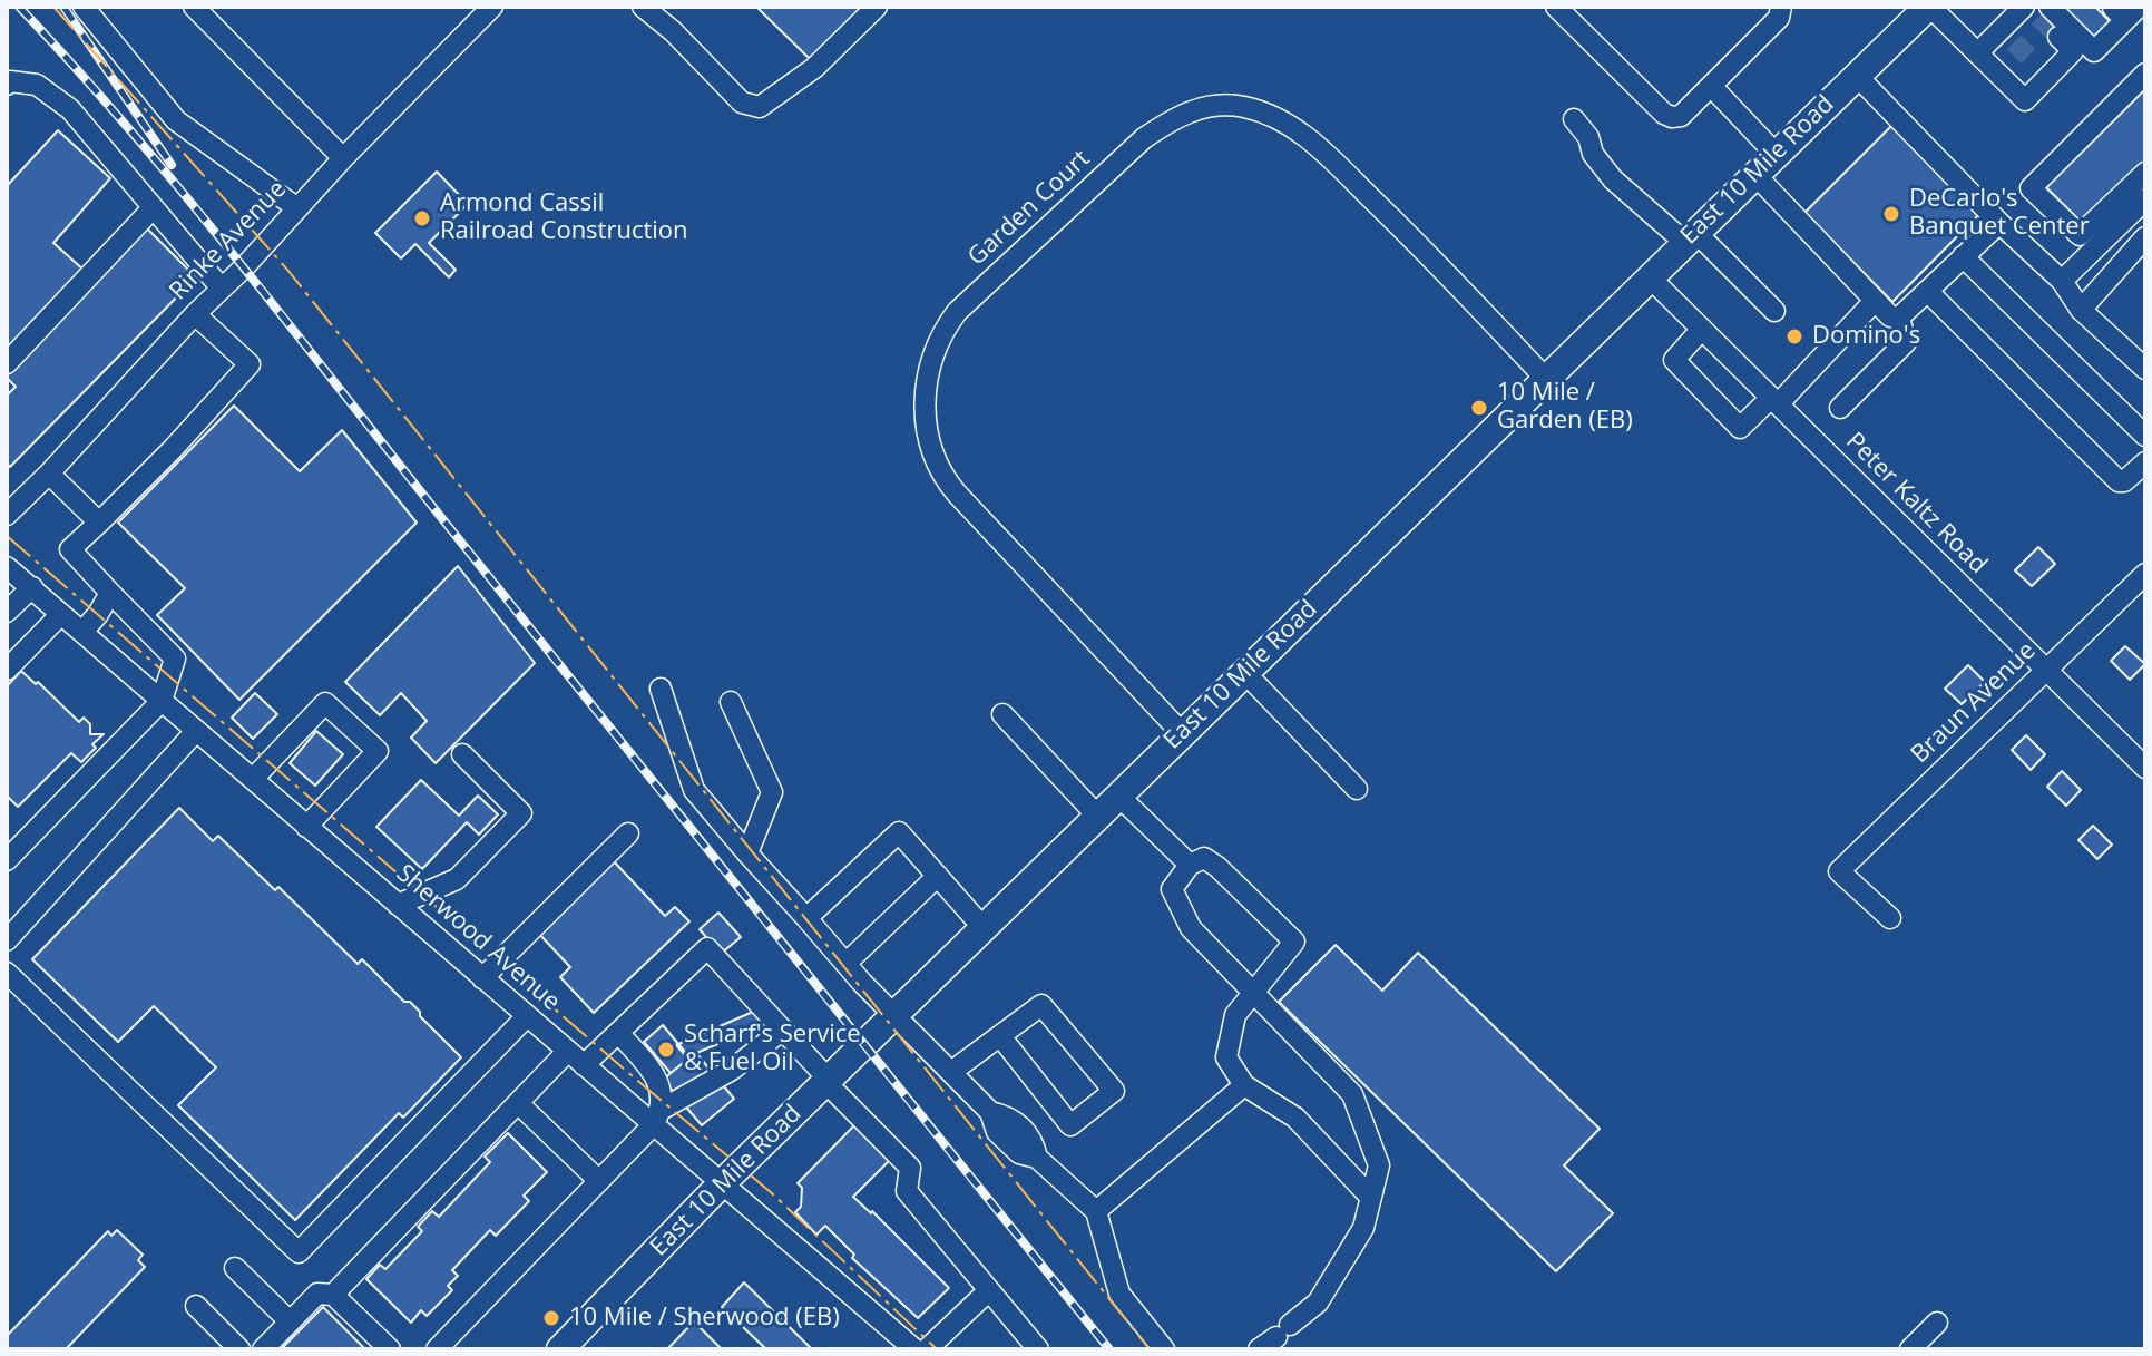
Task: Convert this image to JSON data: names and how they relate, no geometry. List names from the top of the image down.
{
  "streets": {
    "main road": ["East 10 Mile Road"],
    "street": [
      "Garden Court",
      "Rinke Avenue",
      "Peter Kaltz Road",
      "Braun Avenue",
      "Sherwood Avenue"
    ]
  },
  "crossings": [
    ["East 10 Mile Road", "Garden Court"],
    ["East 10 Mile Road", "Peter Kaltz Road"],
    ["East 10 Mile Road", "Sherwood Avenue"],
    ["Peter Kaltz Road", "Braun Avenue"]
  ],
  "places": [
    "DeCarlo's Banquet Center",
    "Armond Cassil Railroad Construction",
    "Domino's",
    "10 Mile / Garden (EB)",
    "Scharf's Service & Fuel Oil",
    "10 Mile / Sherwood (EB)"
  ]
}
